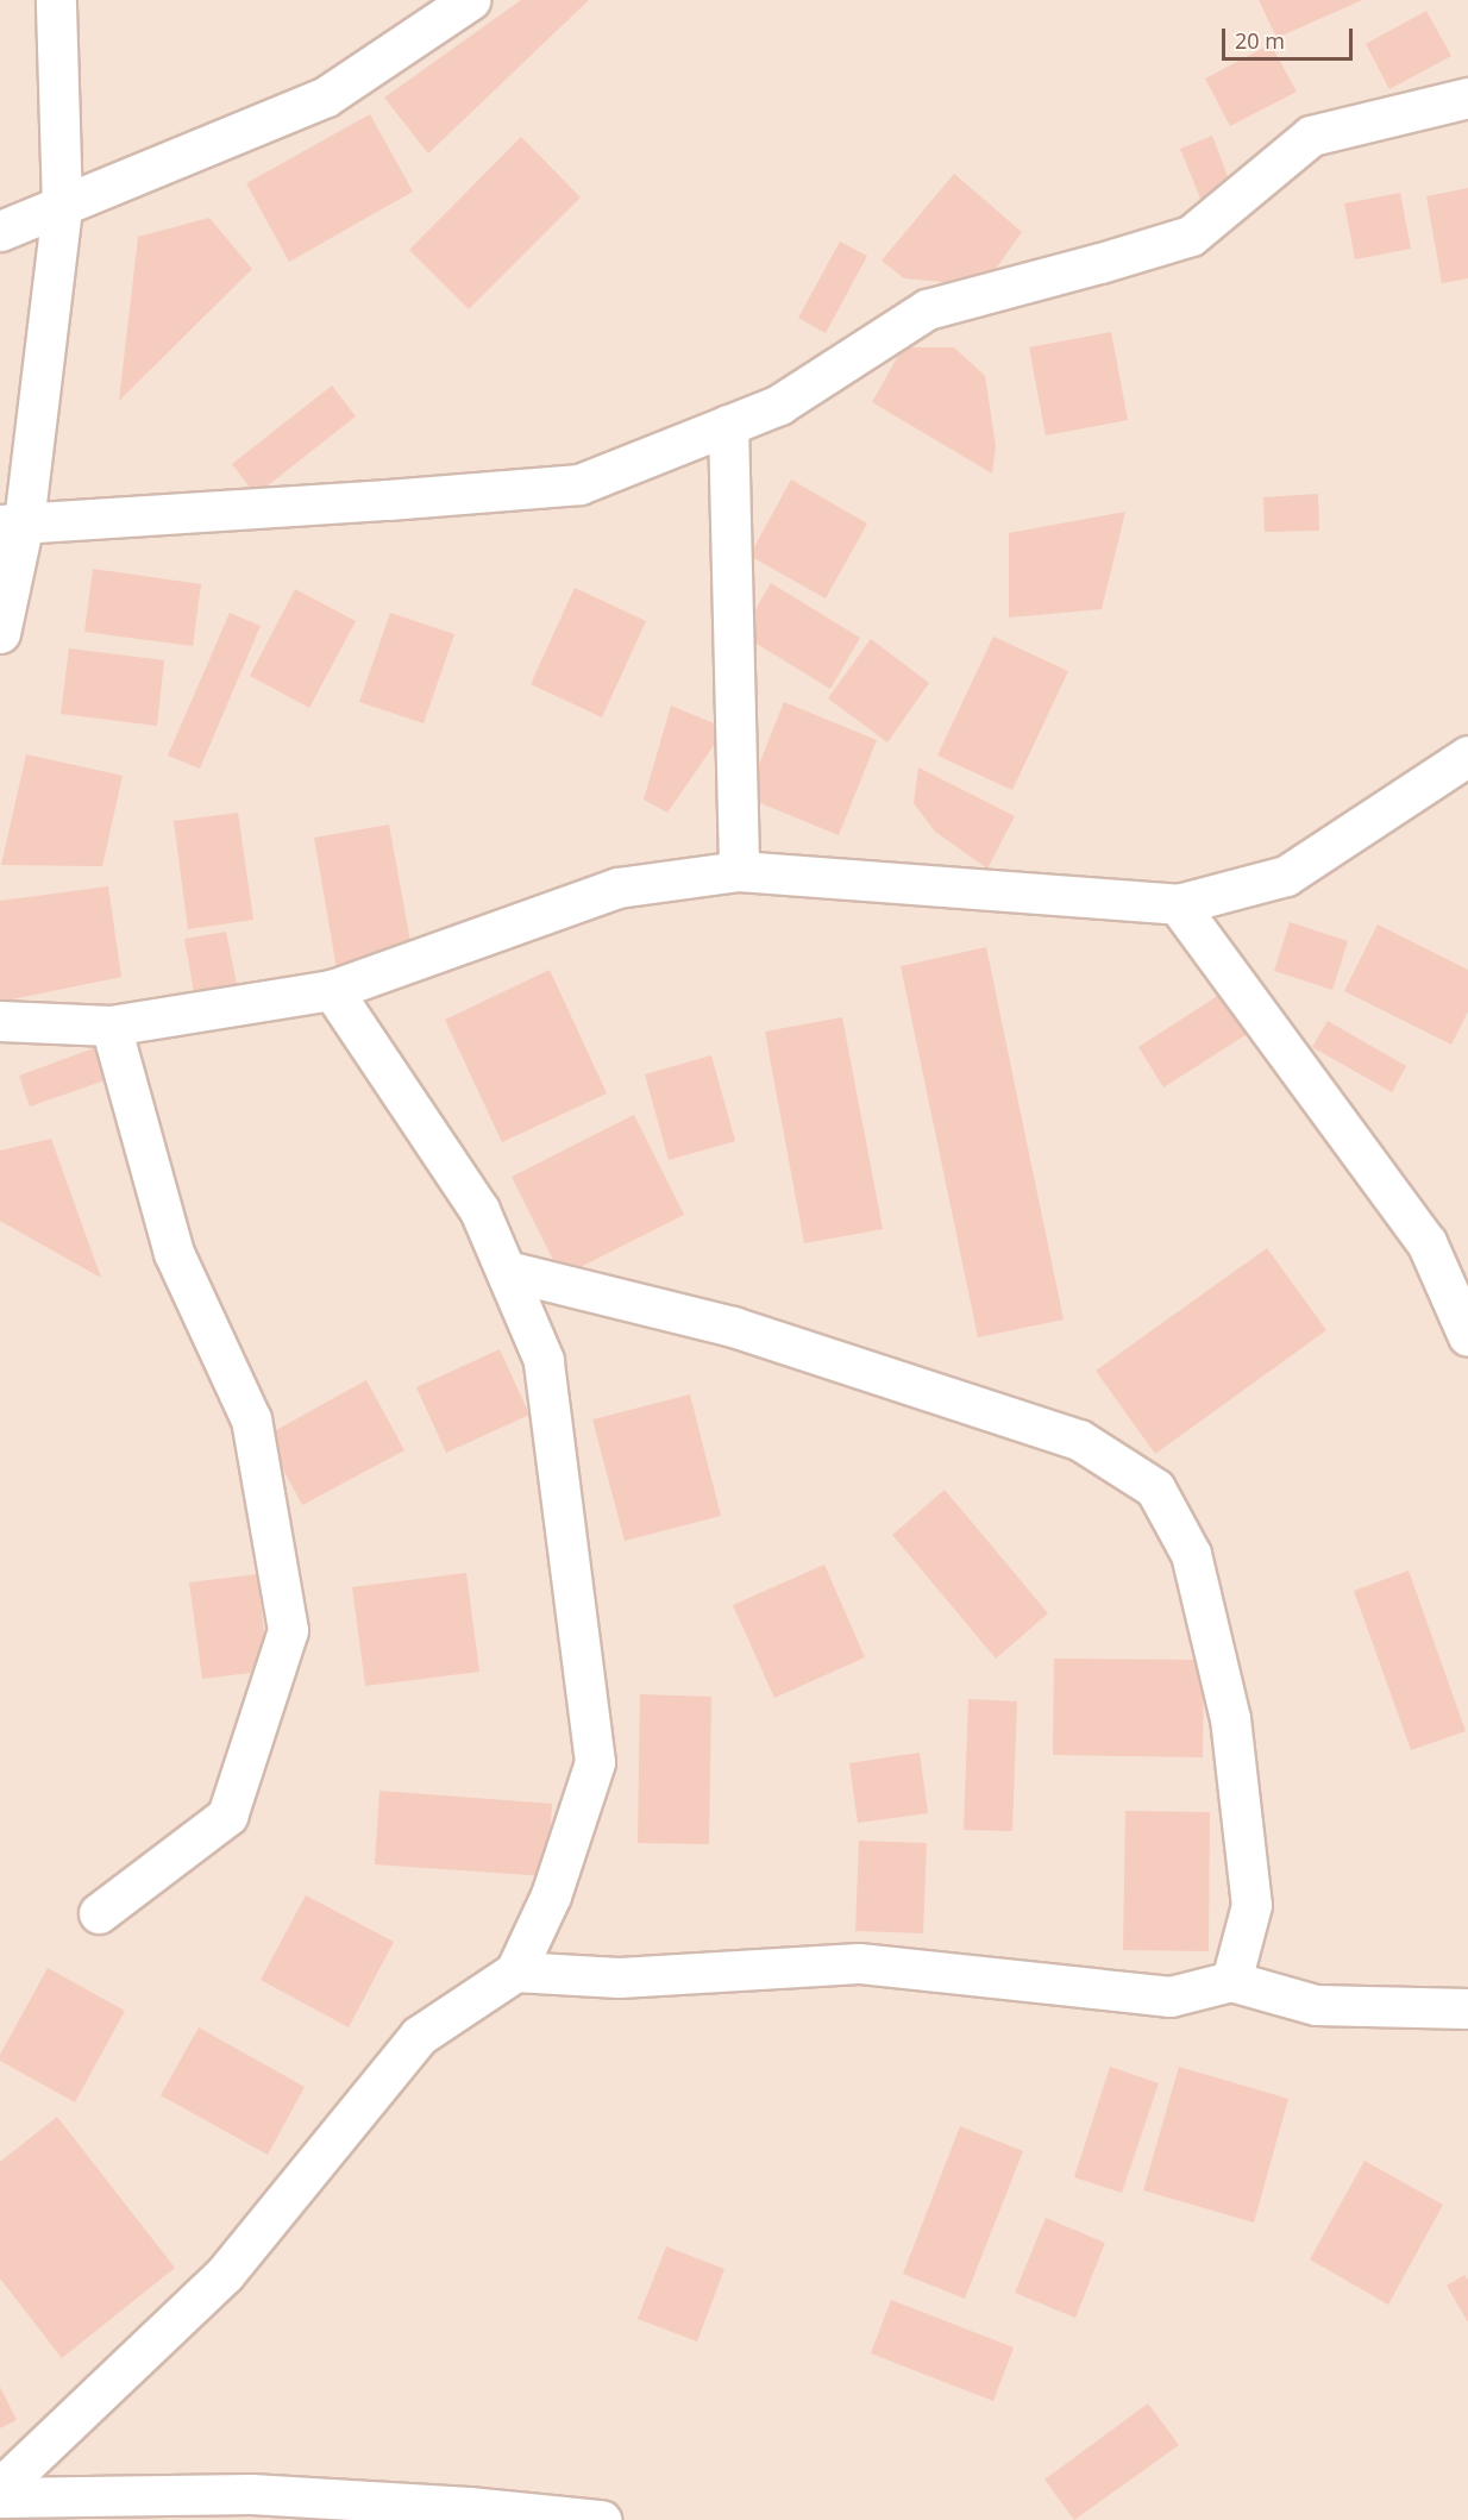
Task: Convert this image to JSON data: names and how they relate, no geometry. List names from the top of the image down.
{
  "scale_bar": "20 m"
}
